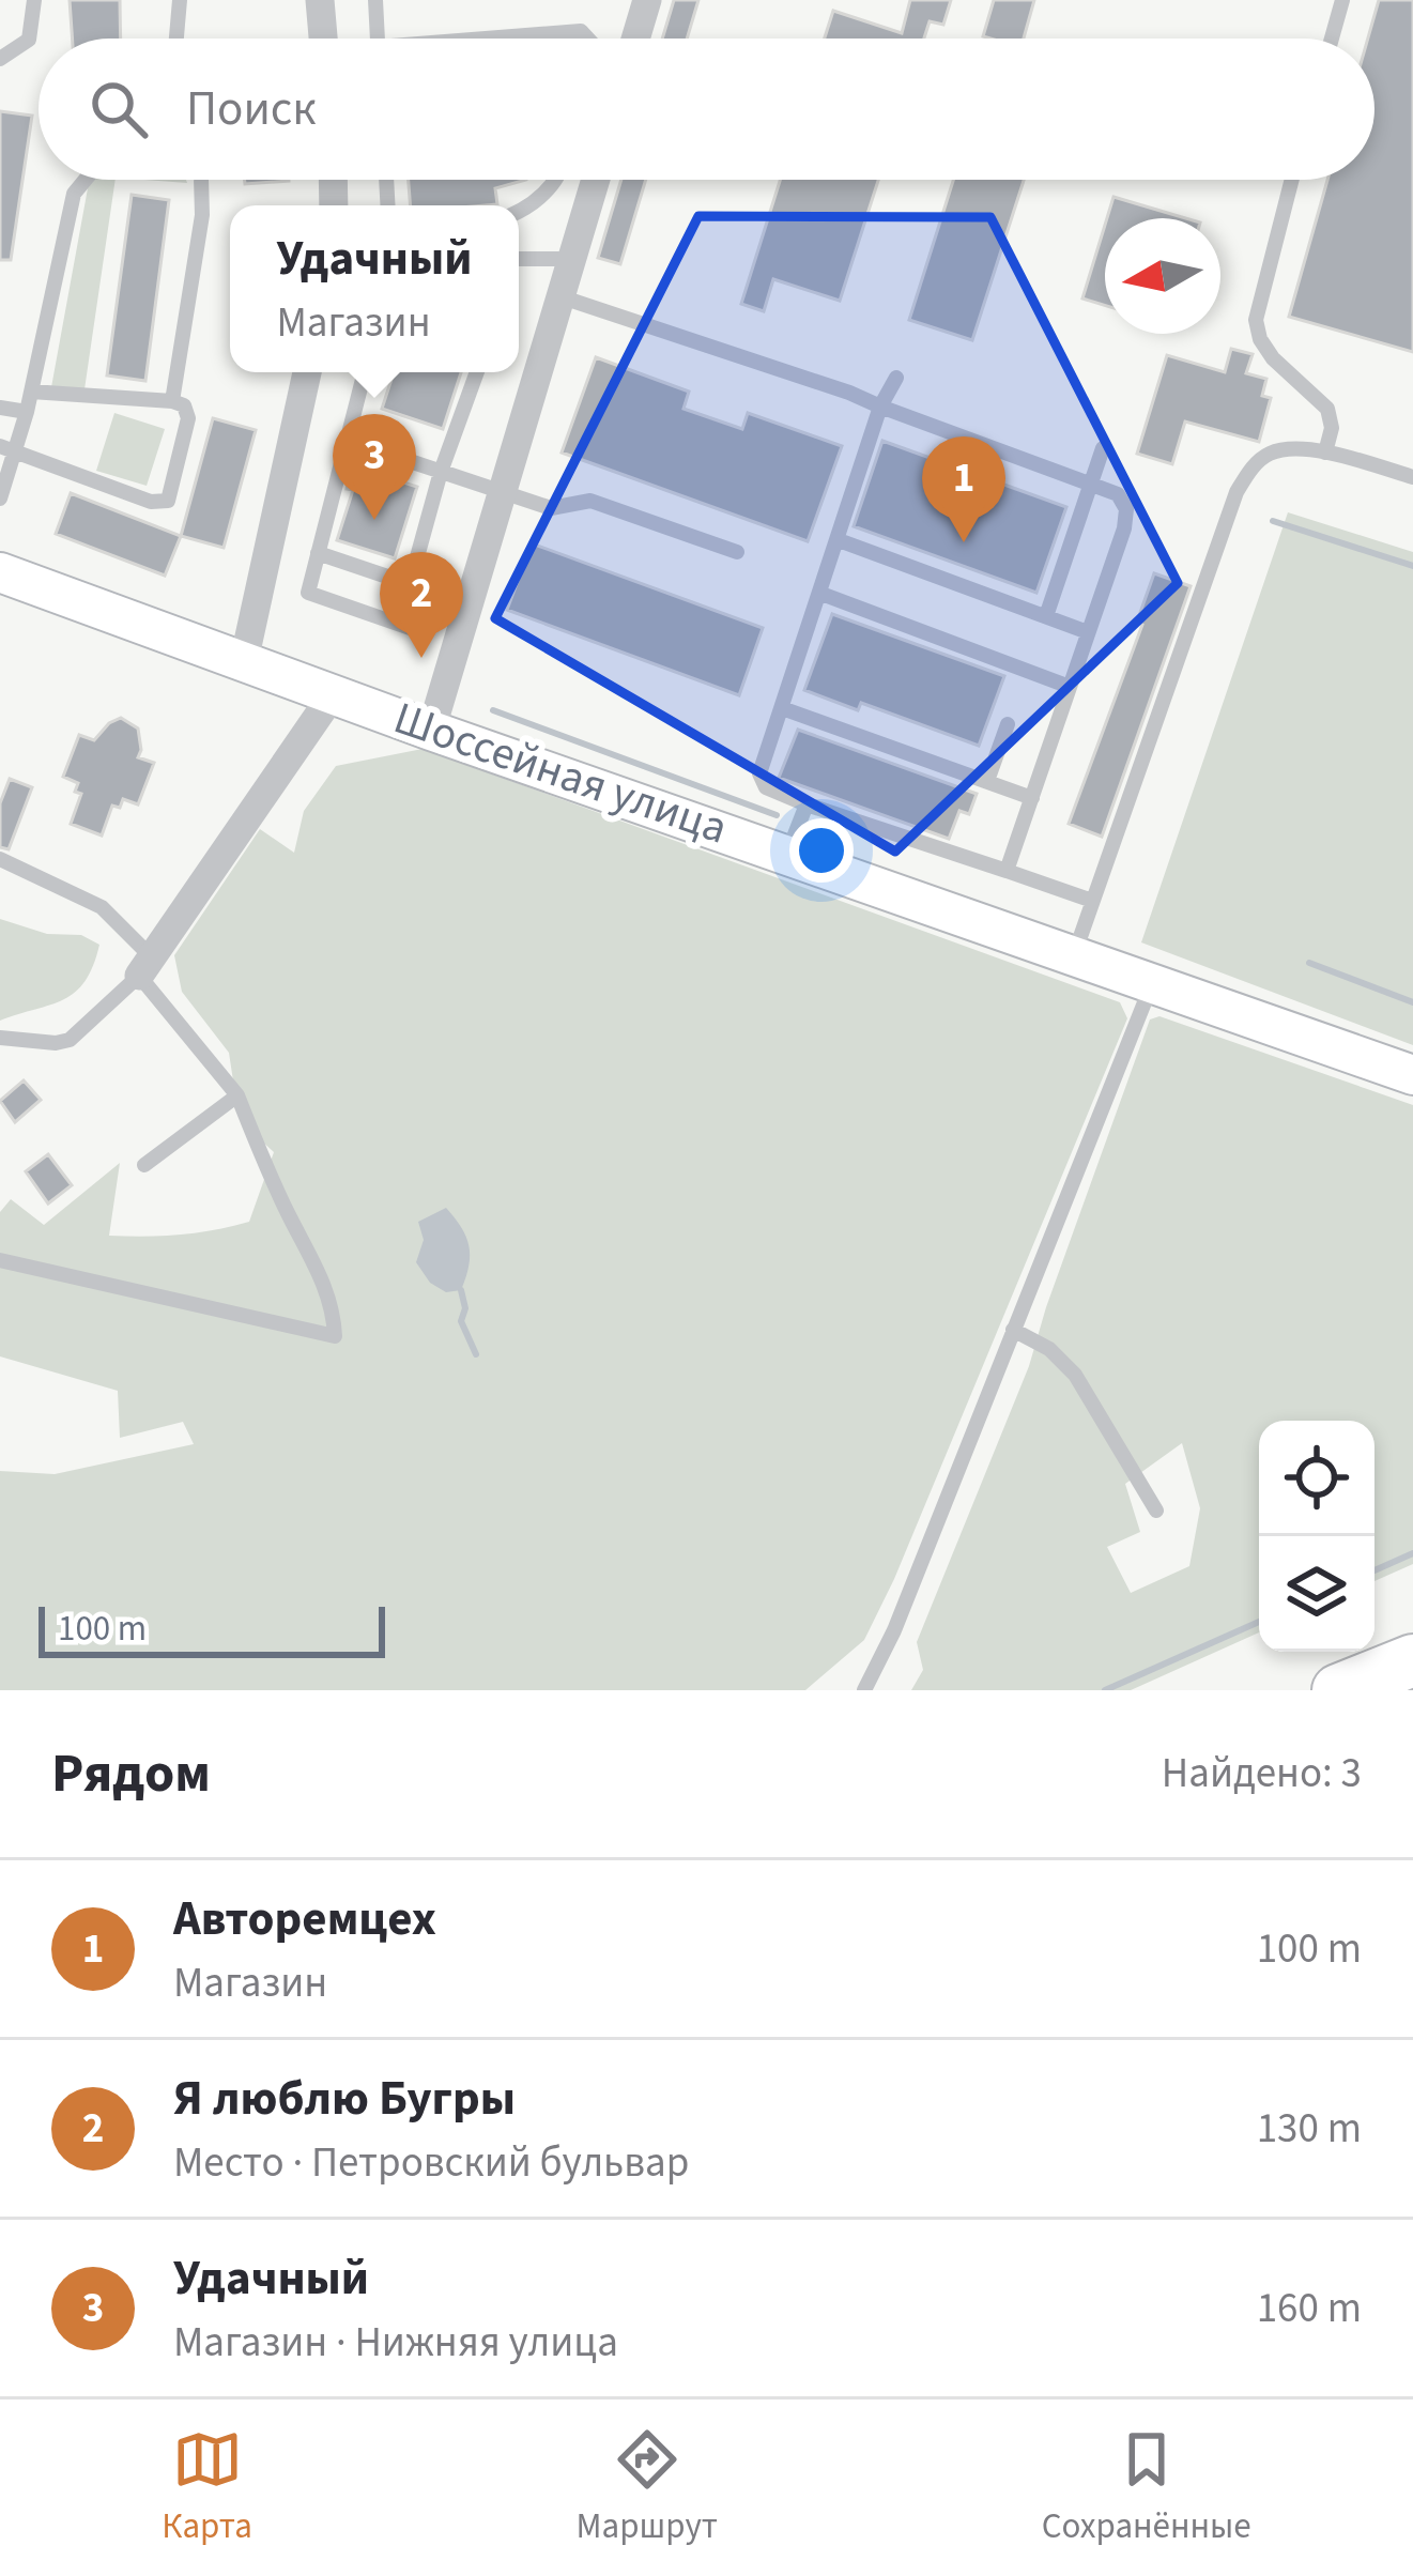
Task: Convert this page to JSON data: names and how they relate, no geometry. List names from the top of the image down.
{
  "streets": {
    "main road": ["Шоссейная улица"]
  },
  "scale_bar": "100 m",
  "north": "left",
  "page": {
    "search": "Поиск",
    "popup": ["Удачный", "Магазин"],
    "pins": ["3", "1", "2"],
    "scale": "100 m",
    "heading": ["Рядом", "Найдено: 3"],
    "list": [
      {
        "mark": "1",
        "name": "Авторемцех",
        "note": "Магазин",
        "value": "100 m"
      },
      {
        "mark": "2",
        "name": "Я люблю Бугры",
        "note": "Место · Петровский бульвар",
        "value": "130 m"
      },
      {
        "mark": "3",
        "name": "Удачный",
        "note": "Магазин · Нижняя улица",
        "value": "160 m"
      }
    ],
    "nav": ["Карта", "Маршрут", "Сохранённые"]
  }
}
